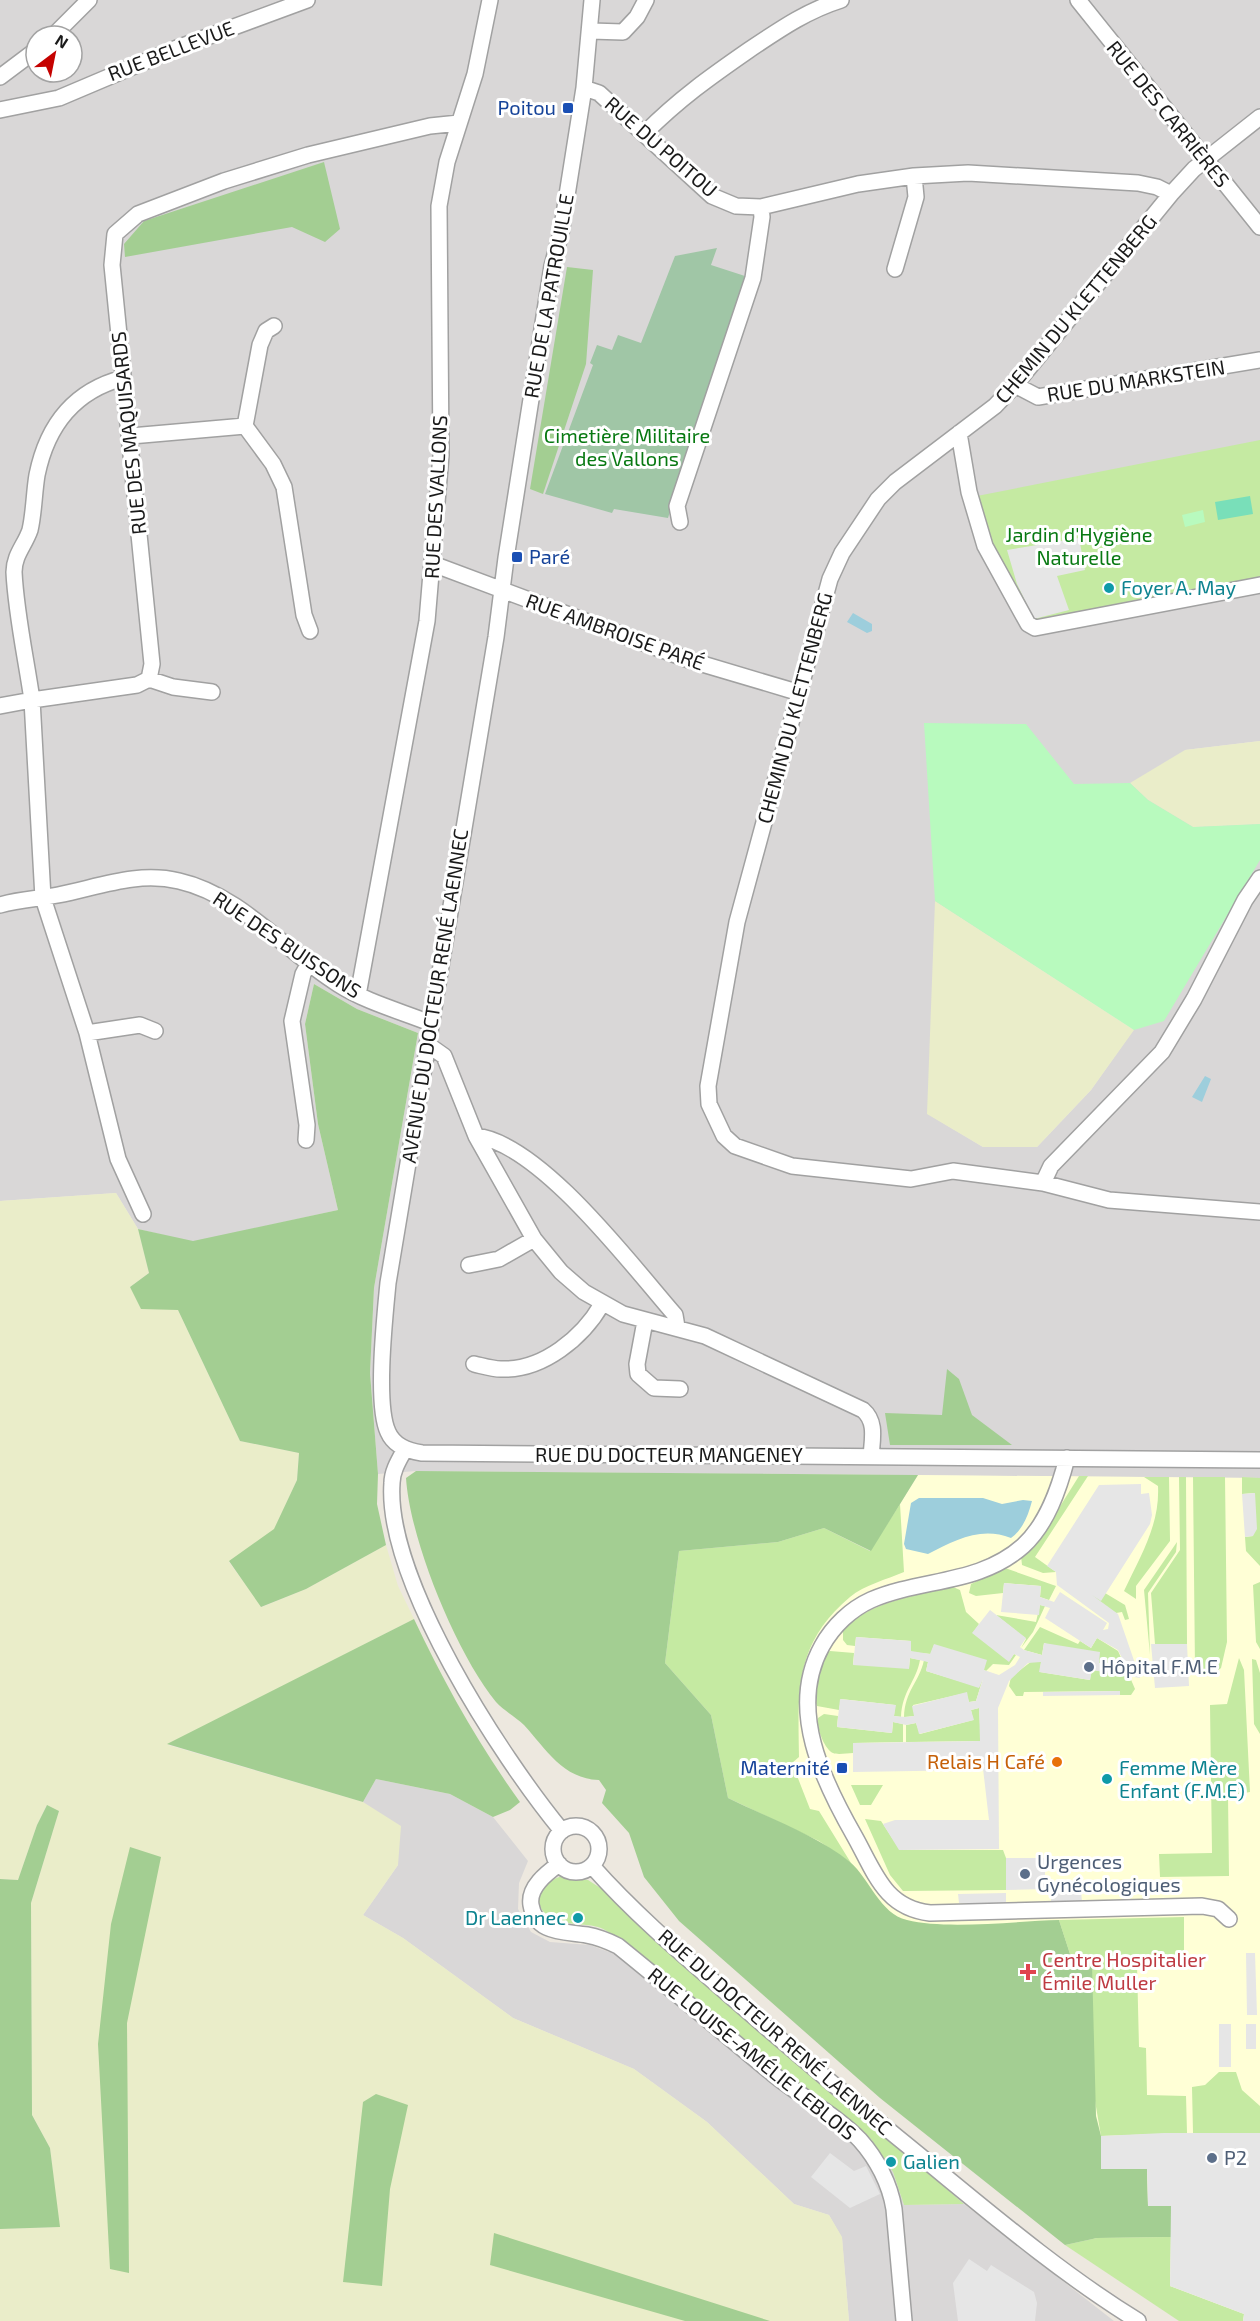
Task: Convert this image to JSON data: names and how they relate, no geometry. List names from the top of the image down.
{
  "streets": {
    "street": [
      "RUE BELLEVUE",
      "RUE DES CARRIÈRES",
      "RUE DU POITOU",
      "RUE DE LA PATROUILLE",
      "CHEMIN DU KLETTENBERG",
      "RUE DU MARKSTEIN",
      "RUE DES MAQUISARDS",
      "RUE DES VALLONS",
      "RUE AMBROISE PARÉ",
      "RUE DES BUISSONS",
      "AVENUE DU DOCTEUR RENÉ LAENNEC",
      "RUE DU DOCTEUR MANGENEY",
      "RUE DU DOCTEUR RENÉ LAENNEC",
      "RUE LOUISE-AMÉLIE LEBLOIS"
    ]
  },
  "crossings": [
    ["RUE DES CARRIÈRES", "CHEMIN DU KLETTENBERG"],
    ["RUE DU POITOU", "RUE DE LA PATROUILLE"],
    ["RUE DU POITOU", "CHEMIN DU KLETTENBERG"],
    ["RUE DE LA PATROUILLE", "RUE AMBROISE PARÉ"],
    ["RUE DE LA PATROUILLE", "AVENUE DU DOCTEUR RENÉ LAENNEC"],
    ["CHEMIN DU KLETTENBERG", "RUE DU MARKSTEIN"],
    ["CHEMIN DU KLETTENBERG", "RUE AMBROISE PARÉ"],
    ["RUE DES MAQUISARDS", "RUE DES VALLONS"],
    ["RUE DES VALLONS", "RUE AMBROISE PARÉ"],
    ["RUE DES VALLONS", "RUE DES BUISSONS"],
    ["RUE AMBROISE PARÉ", "AVENUE DU DOCTEUR RENÉ LAENNEC"],
    ["RUE DES BUISSONS", "AVENUE DU DOCTEUR RENÉ LAENNEC"],
    ["AVENUE DU DOCTEUR RENÉ LAENNEC", "RUE DU DOCTEUR MANGENEY"],
    ["RUE DU DOCTEUR RENÉ LAENNEC", "RUE LOUISE-AMÉLIE LEBLOIS"]
  ],
  "parks": ["Cimetière Militaire des Vallons", "Jardin d'Hygiène Naturelle"],
  "places": {
    "transit": ["Poitou", "Paré", "Maternité"],
    "other": [
      "Foyer A. May",
      "Hôpital F.M.E",
      "Relais H Café",
      "Femme Mère Enfant (F.M.E)",
      "Urgences Gynécologiques",
      "Dr Laennec",
      "P2",
      "Galien"
    ],
    "health": ["Centre Hospitalier Émile Muller"]
  },
  "north": "top right"
}
